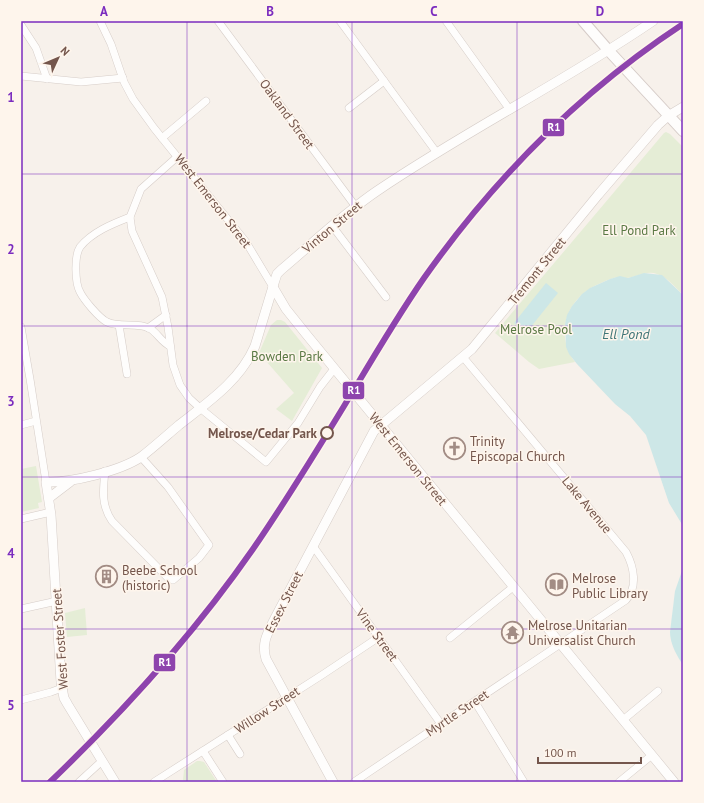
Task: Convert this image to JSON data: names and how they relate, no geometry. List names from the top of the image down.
{
  "streets": {
    "street": [
      "Oakland Street",
      "West Emerson Street",
      "Vinton Street",
      "Tremont Street",
      "Lake Avenue",
      "Essex Street",
      "Vine Street",
      "West Foster Street",
      "Willow Street",
      "Myrtle Street"
    ]
  },
  "crossings": [
    ["Oakland Street", "Vinton Street"],
    ["West Emerson Street", "Vinton Street"],
    ["West Emerson Street", "Tremont Street"],
    ["West Emerson Street", "Lake Avenue"],
    ["West Emerson Street", "Essex Street"],
    ["West Emerson Street", "Myrtle Street"],
    ["Vinton Street", "West Foster Street"],
    ["Tremont Street", "Lake Avenue"],
    ["Tremont Street", "Essex Street"],
    ["Lake Avenue", "Myrtle Street"],
    ["Essex Street", "Vine Street"],
    ["Essex Street", "Willow Street"],
    ["Vine Street", "Willow Street"],
    ["Vine Street", "Myrtle Street"]
  ],
  "water": ["Ell Pond"],
  "parks": ["Ell Pond Park", "Melrose Pool", "Bowden Park"],
  "places": {
    "other": ["Melrose/Cedar Park"],
    "church": ["Trinity Episcopal Church"],
    "building": ["Beebe School (historic)"],
    "library": ["Melrose Public Library"],
    "temple": ["Melrose Unitarian Universalist Church"]
  },
  "lines": ["transit line R1"],
  "scale_bar": "100 m",
  "north": "top right",
  "grid": {
    "columns": [
      "A",
      "B",
      "C",
      "D"
    ],
    "rows": [
      "1",
      "2",
      "3",
      "4",
      "5"
    ]
  }
}
